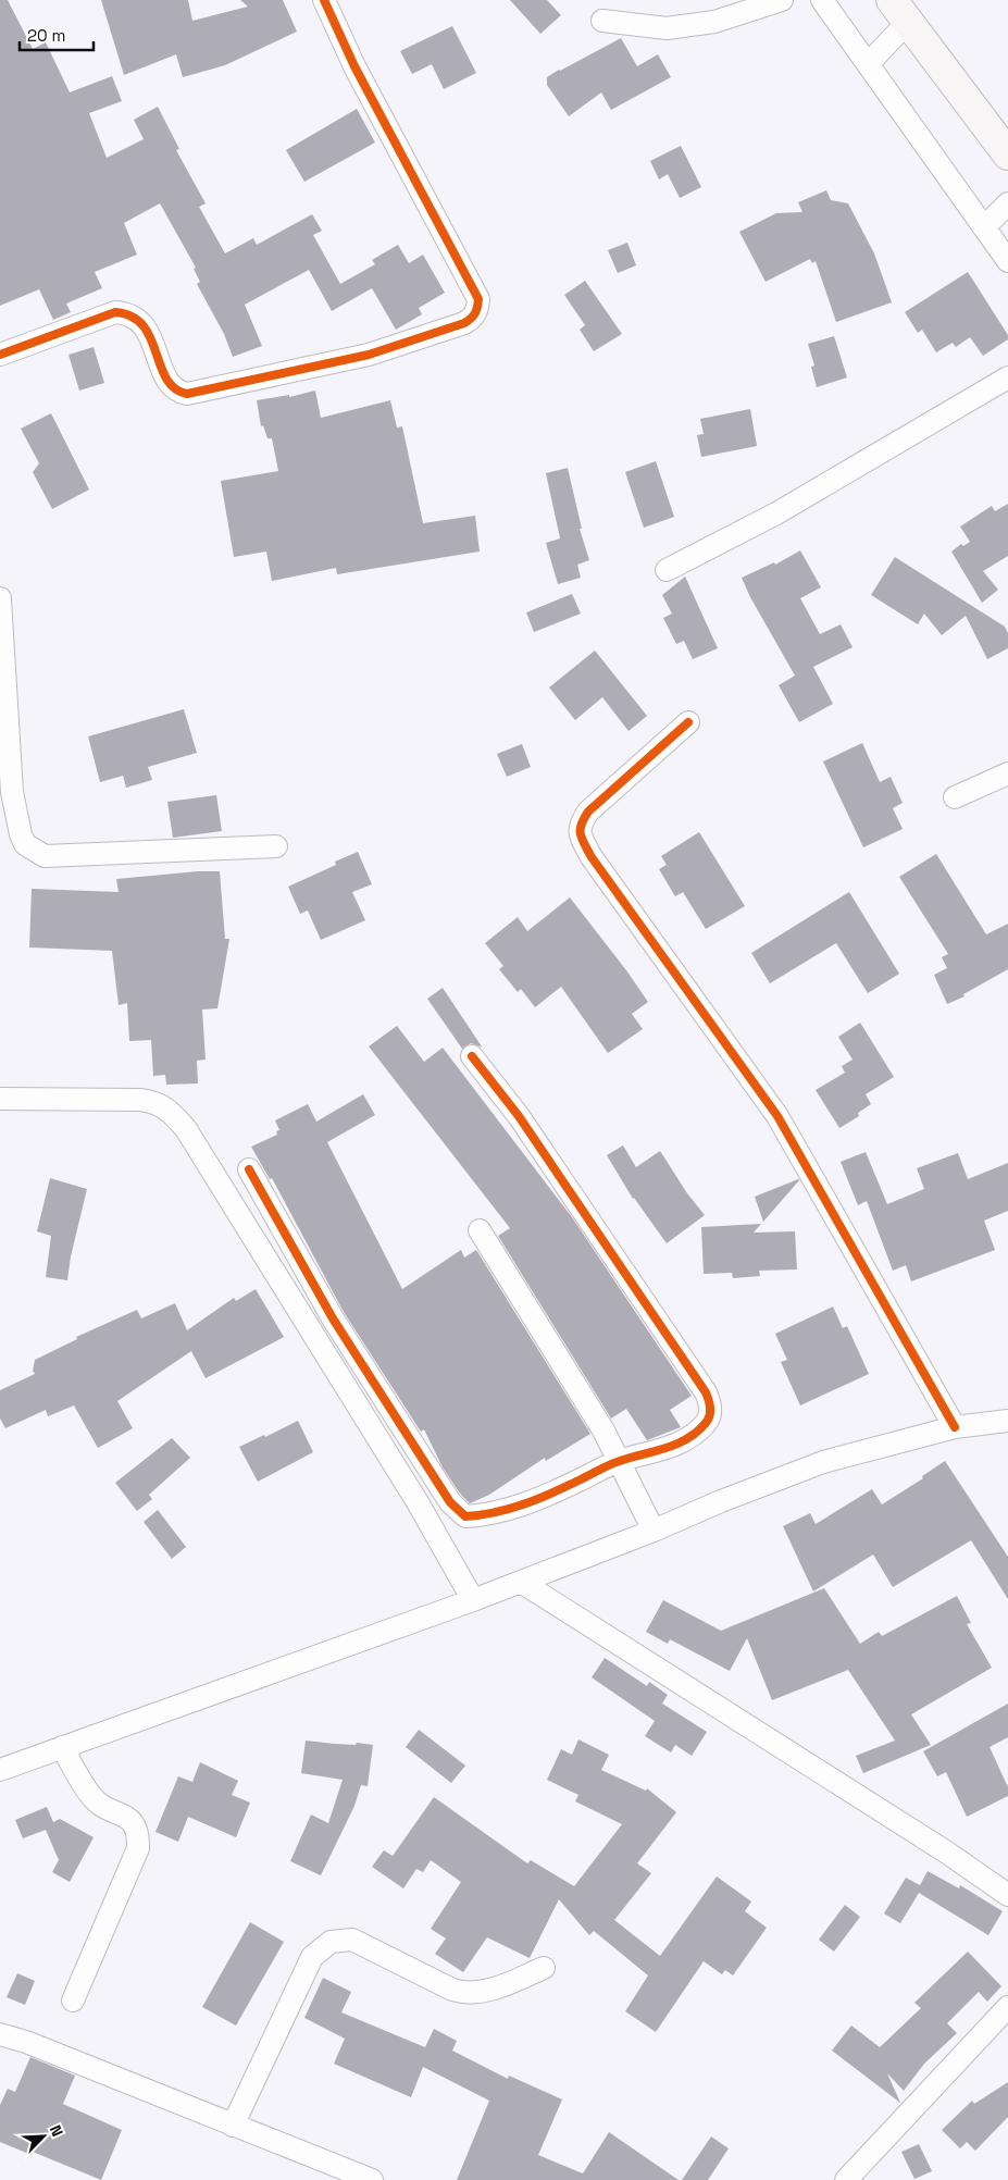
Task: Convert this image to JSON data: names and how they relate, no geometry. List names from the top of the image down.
{
  "scale_bar": "20 m",
  "north": "top right"
}
